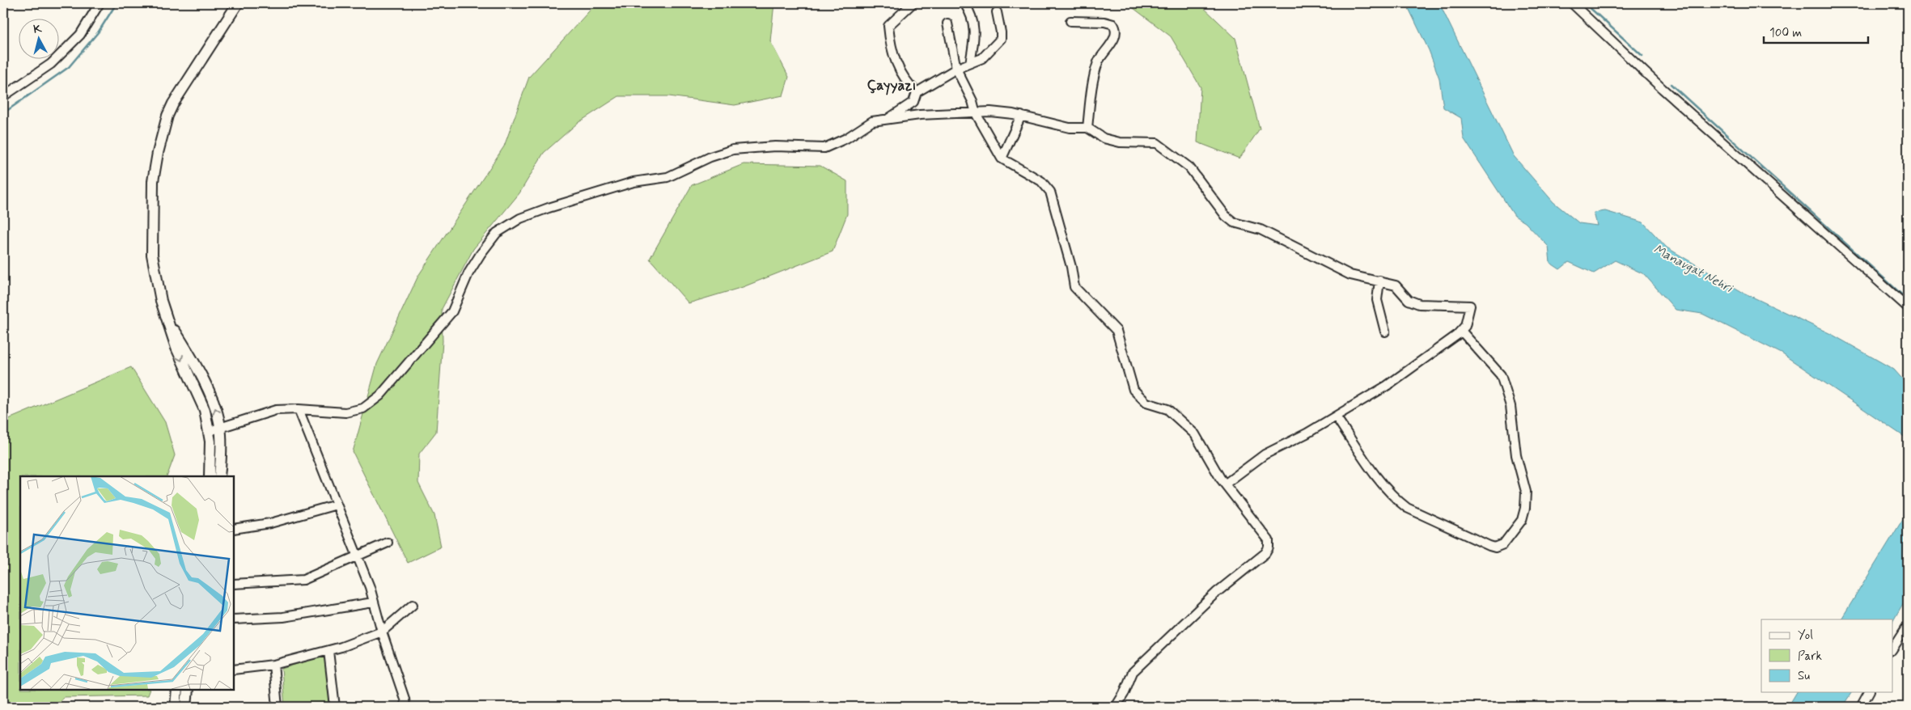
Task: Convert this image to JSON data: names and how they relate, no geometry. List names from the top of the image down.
{
  "districts": ["Çayyazı"],
  "water": ["Manavgat Nehri"],
  "legend": ["Yol", "Park", "Su"],
  "scale_bar": "100 m",
  "north": "top"
}
